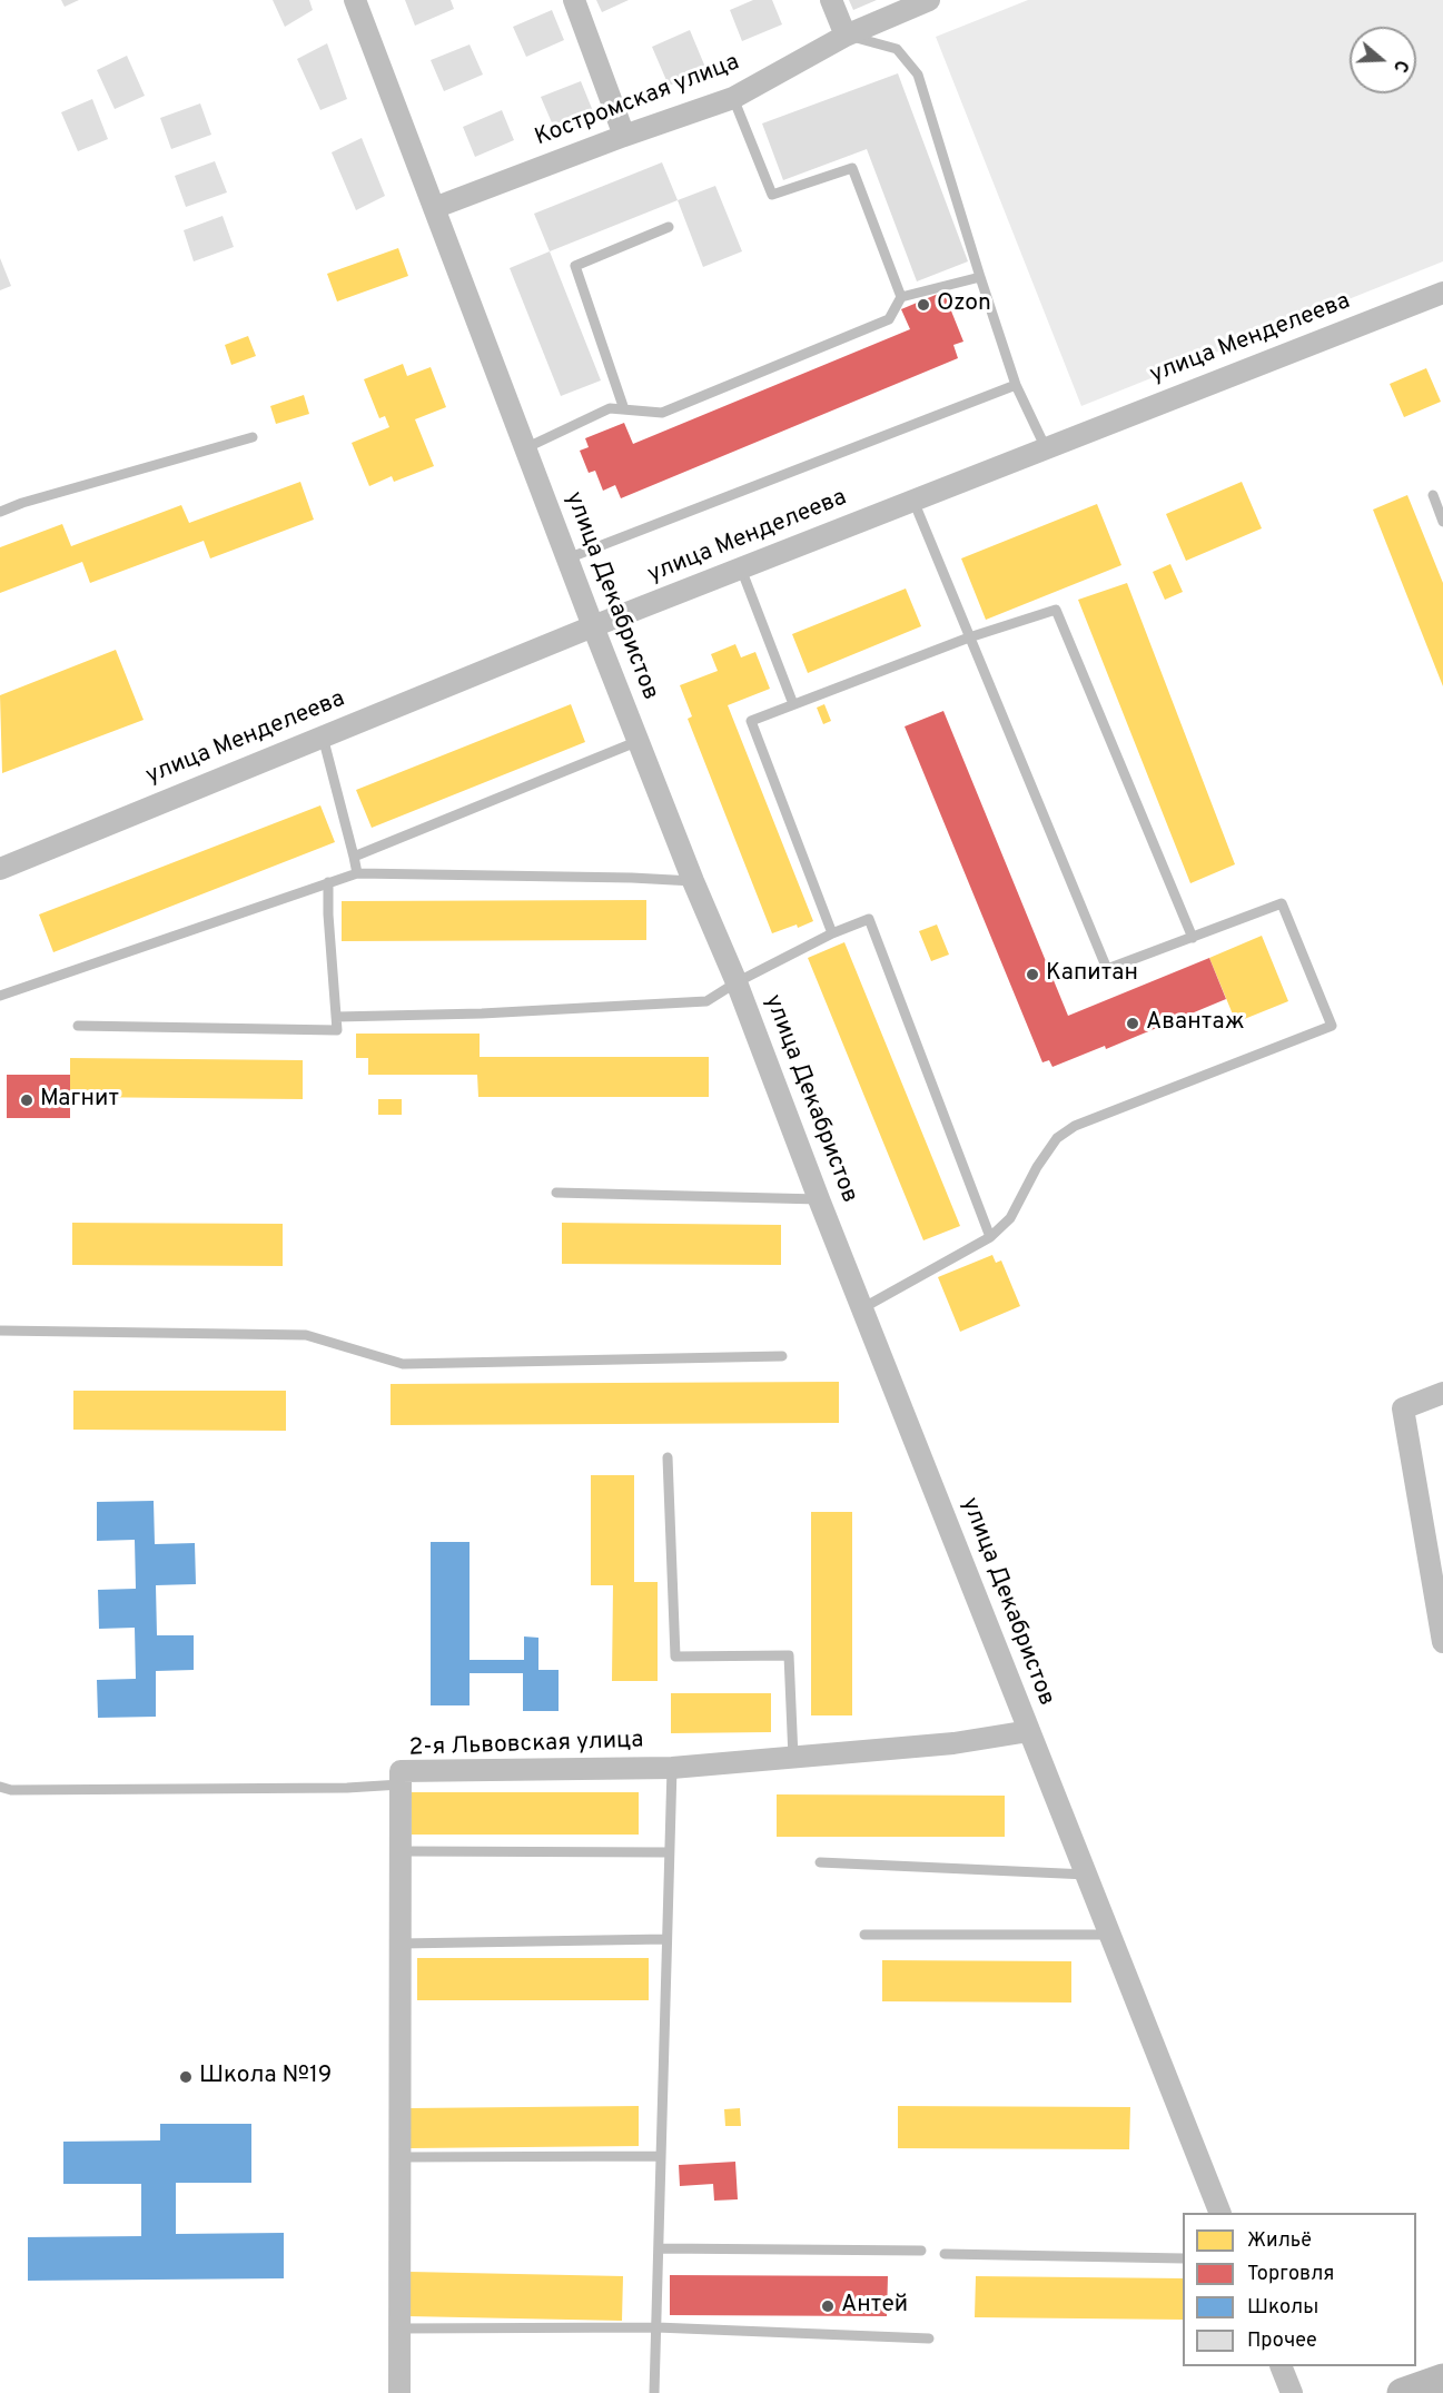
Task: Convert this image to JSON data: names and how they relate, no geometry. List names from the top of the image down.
{
  "streets": {
    "street": [
      "Костромская улица",
      "улица Менделеева",
      "улица Декабристов",
      "2-я Львовская улица"
    ]
  },
  "crossings": [
    ["Костромская улица", "улица Декабристов"],
    ["улица Менделеева", "улица Декабристов"],
    ["улица Декабристов", "2-я Львовская улица"]
  ],
  "places": [
    "Ozon",
    "Капитан",
    "Авантаж",
    "Магнит",
    "Школа №19",
    "Антей"
  ],
  "legend": [
    "Жильё",
    "Торговля",
    "Школы",
    "Прочее"
  ],
  "north": "right"
}
